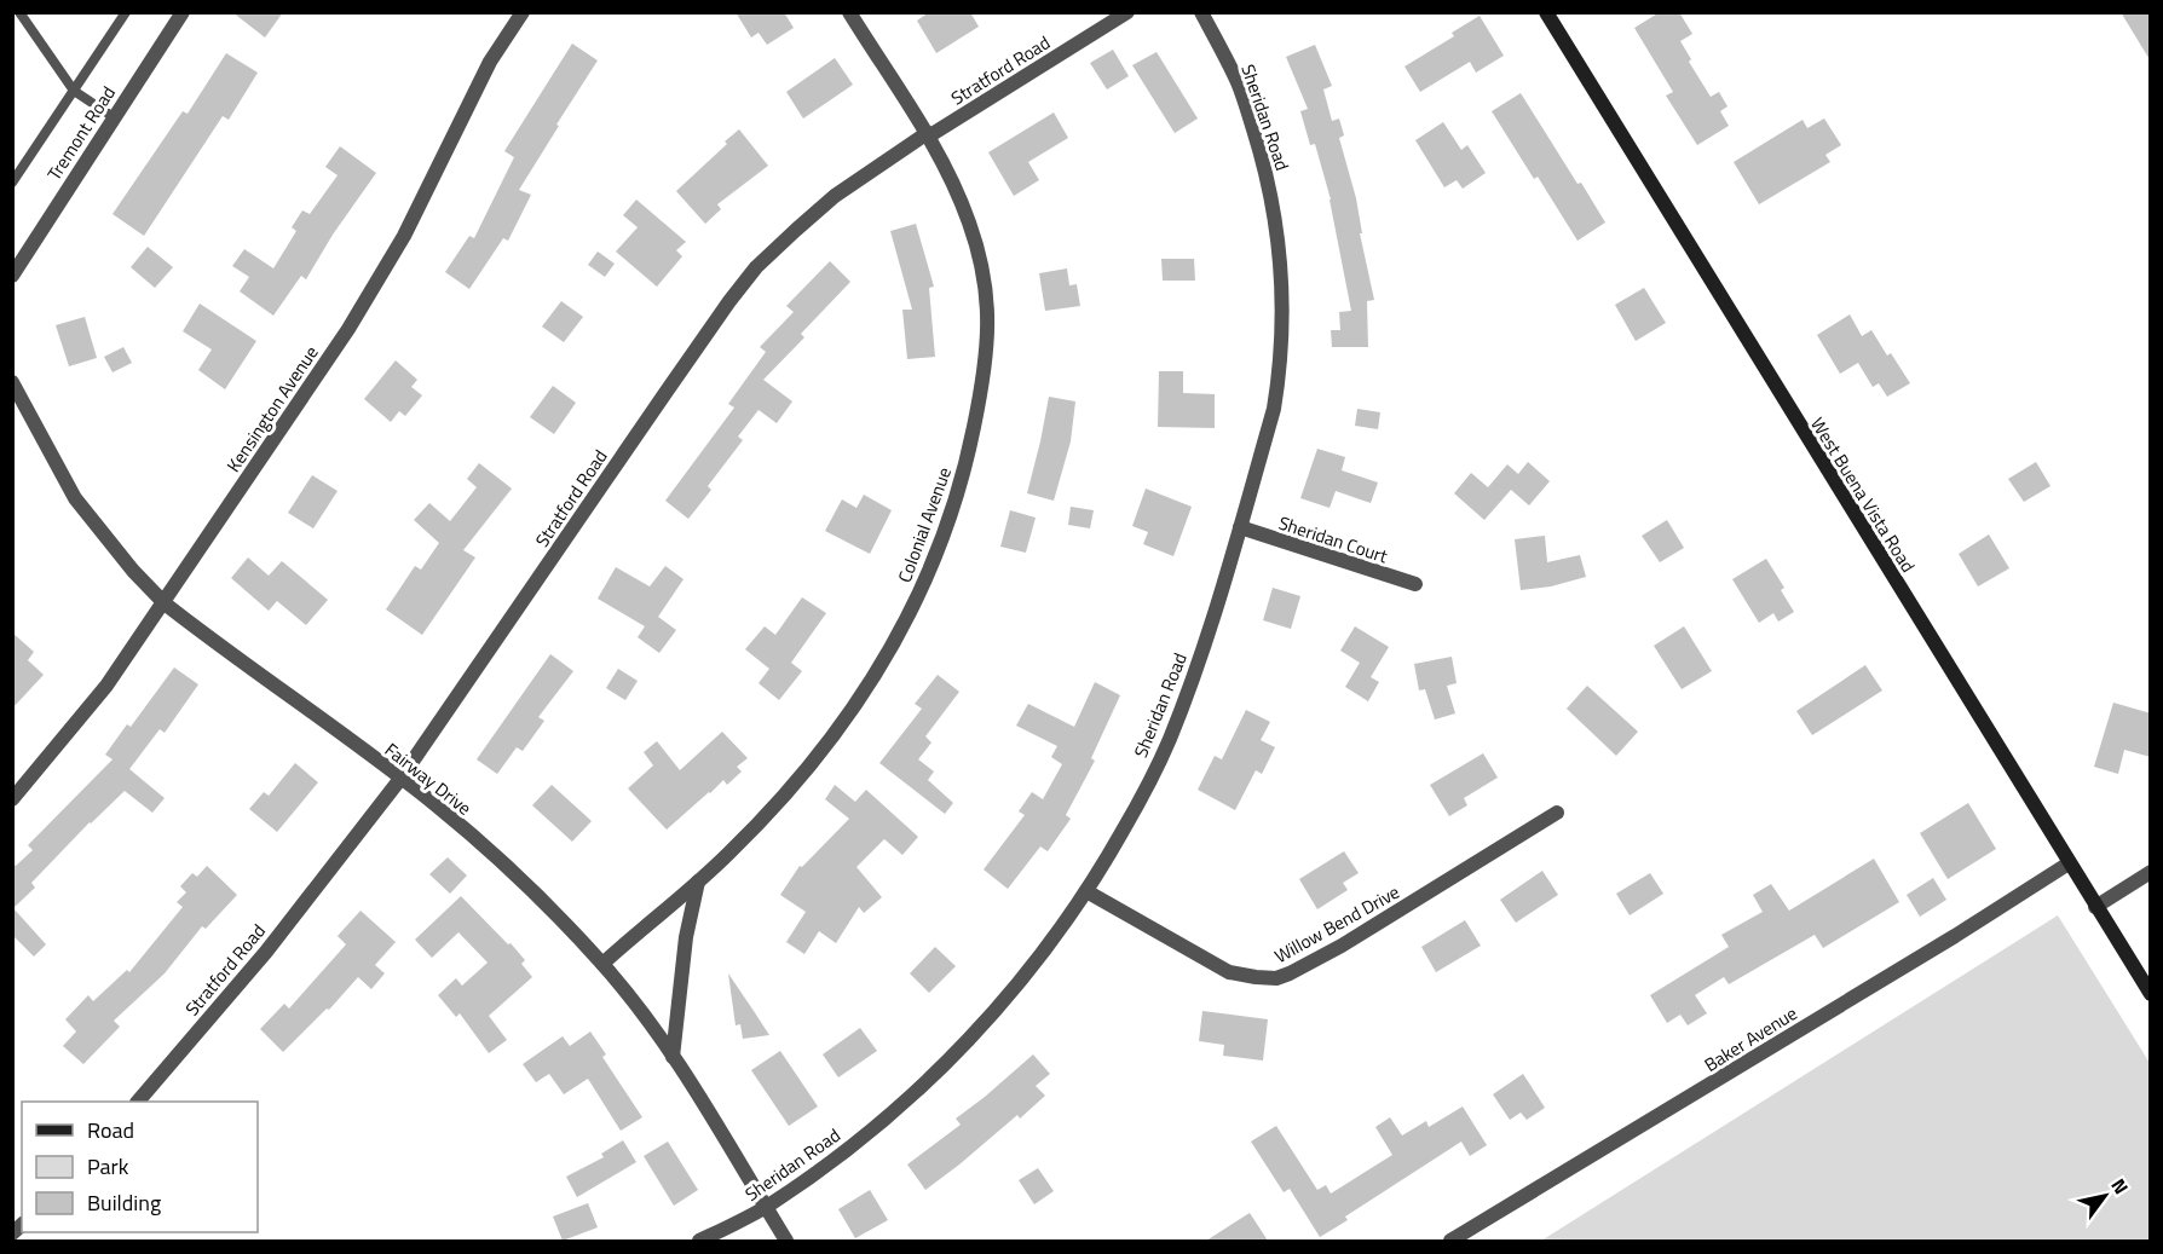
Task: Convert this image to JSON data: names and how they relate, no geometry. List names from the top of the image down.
{
  "streets": {
    "street": [
      "Stratford Road",
      "Sheridan Road",
      "Tremont Road",
      "Kensington Avenue",
      "West Buena Vista Road",
      "Colonial Avenue",
      "Sheridan Court",
      "Fairway Drive",
      "Willow Bend Drive",
      "Baker Avenue"
    ]
  },
  "crossings": [
    ["Stratford Road", "Colonial Avenue"],
    ["Stratford Road", "Fairway Drive"],
    ["Sheridan Road", "Sheridan Court"],
    ["Sheridan Road", "Fairway Drive"],
    ["Sheridan Road", "Willow Bend Drive"],
    ["Kensington Avenue", "Fairway Drive"],
    ["West Buena Vista Road", "Baker Avenue"],
    ["Colonial Avenue", "Fairway Drive"]
  ],
  "legend": ["Road", "Park", "Building"],
  "north": "top right"
}
